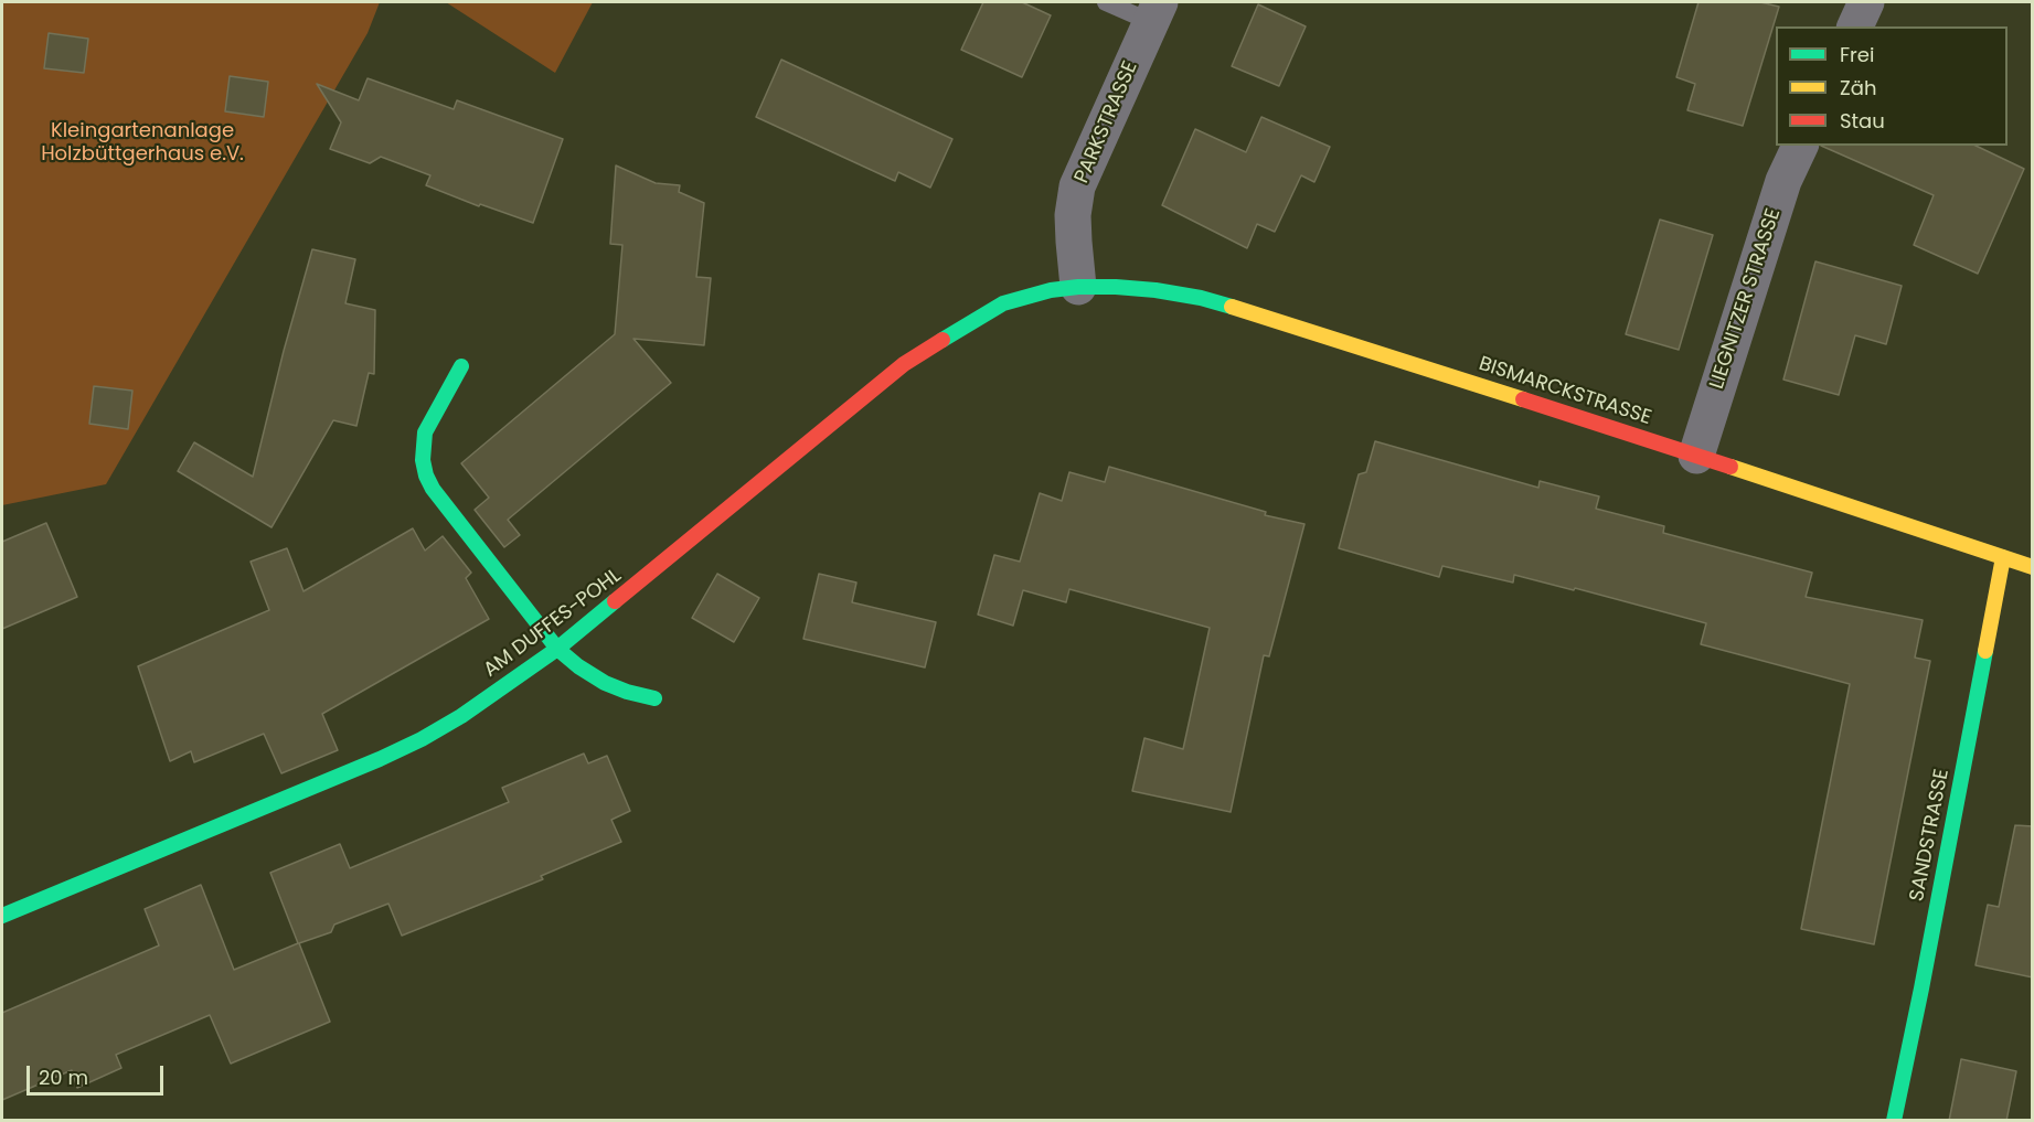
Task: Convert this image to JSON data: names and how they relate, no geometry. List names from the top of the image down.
{
  "streets": {
    "street": [
      "PARKSTRASSE",
      "LIEGNITZER STRASSE",
      "BISMARCKSTRASSE",
      "AM DUFFES-POHL",
      "SANDSTRASSE"
    ]
  },
  "crossings": [
    ["PARKSTRASSE", "BISMARCKSTRASSE"],
    ["PARKSTRASSE", "AM DUFFES-POHL"],
    ["LIEGNITZER STRASSE", "BISMARCKSTRASSE"],
    ["BISMARCKSTRASSE", "AM DUFFES-POHL"],
    ["BISMARCKSTRASSE", "SANDSTRASSE"]
  ],
  "parks": ["Kleingartenanlage Holzbüttgerhaus e.V."],
  "legend": ["Frei", "Zäh", "Stau"],
  "scale_bar": "20 m"
}
